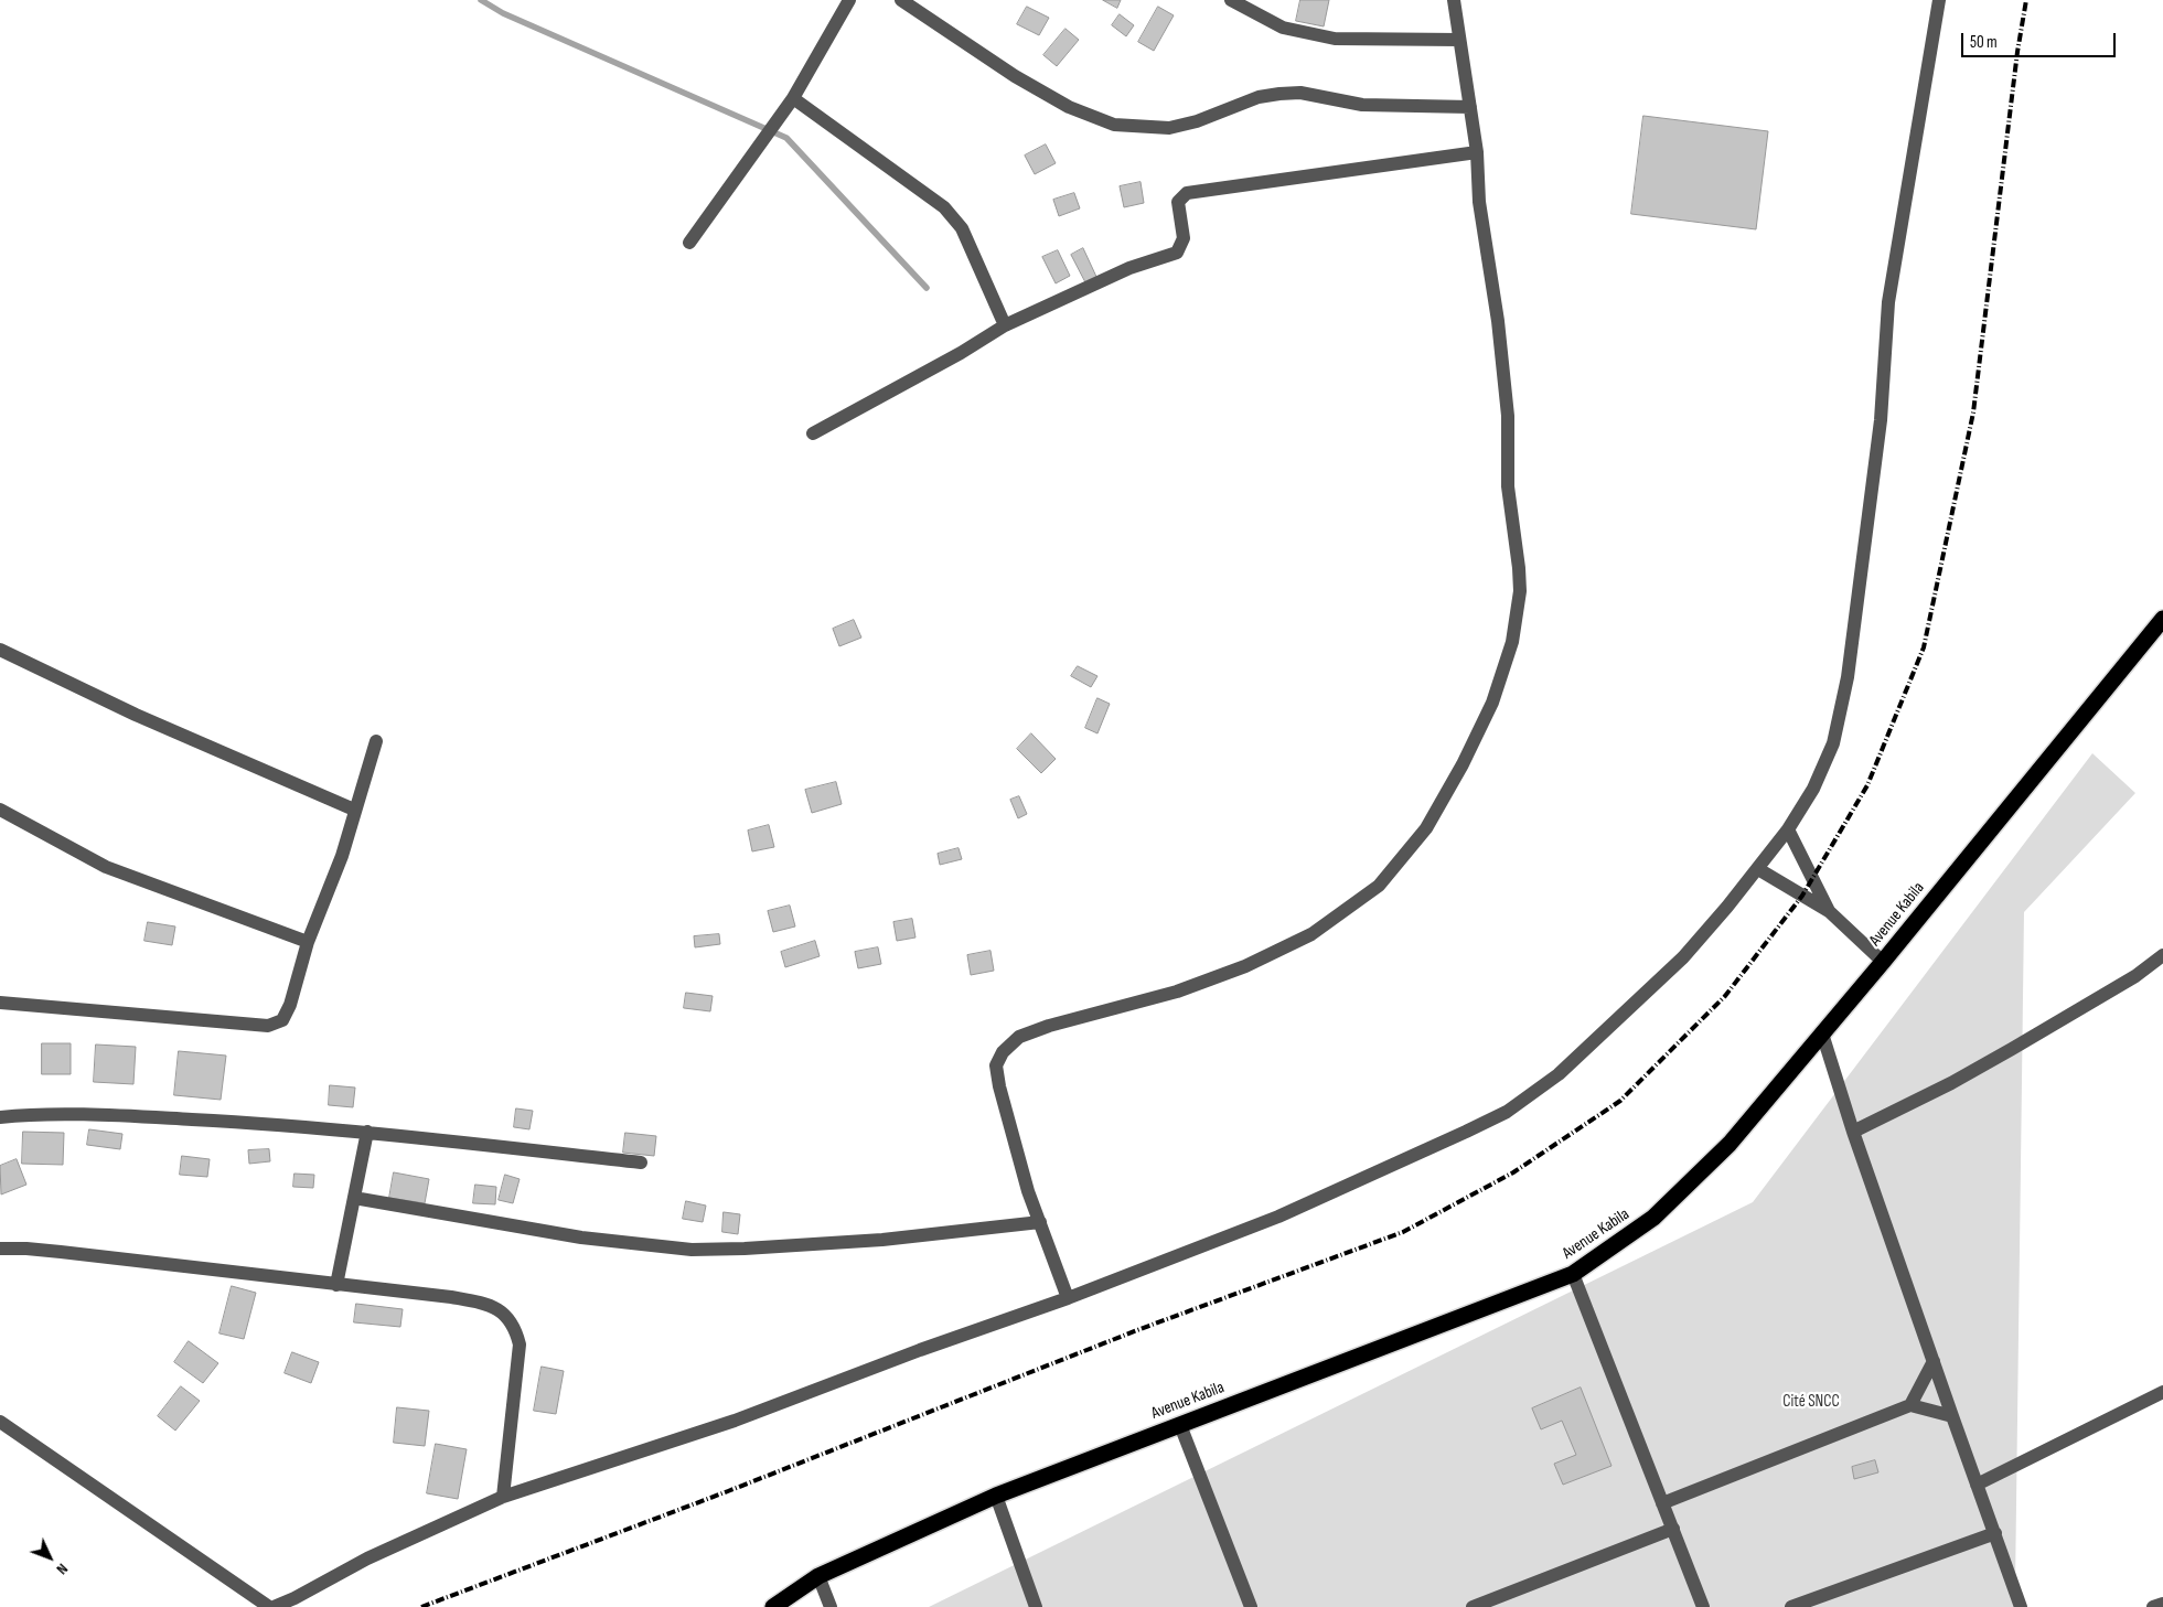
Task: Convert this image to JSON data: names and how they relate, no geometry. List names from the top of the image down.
{
  "streets": {
    "highway": ["Avenue Kabila"]
  },
  "parks": ["Cité SNCC"],
  "scale_bar": "50 m",
  "north": "bottom right"
}
